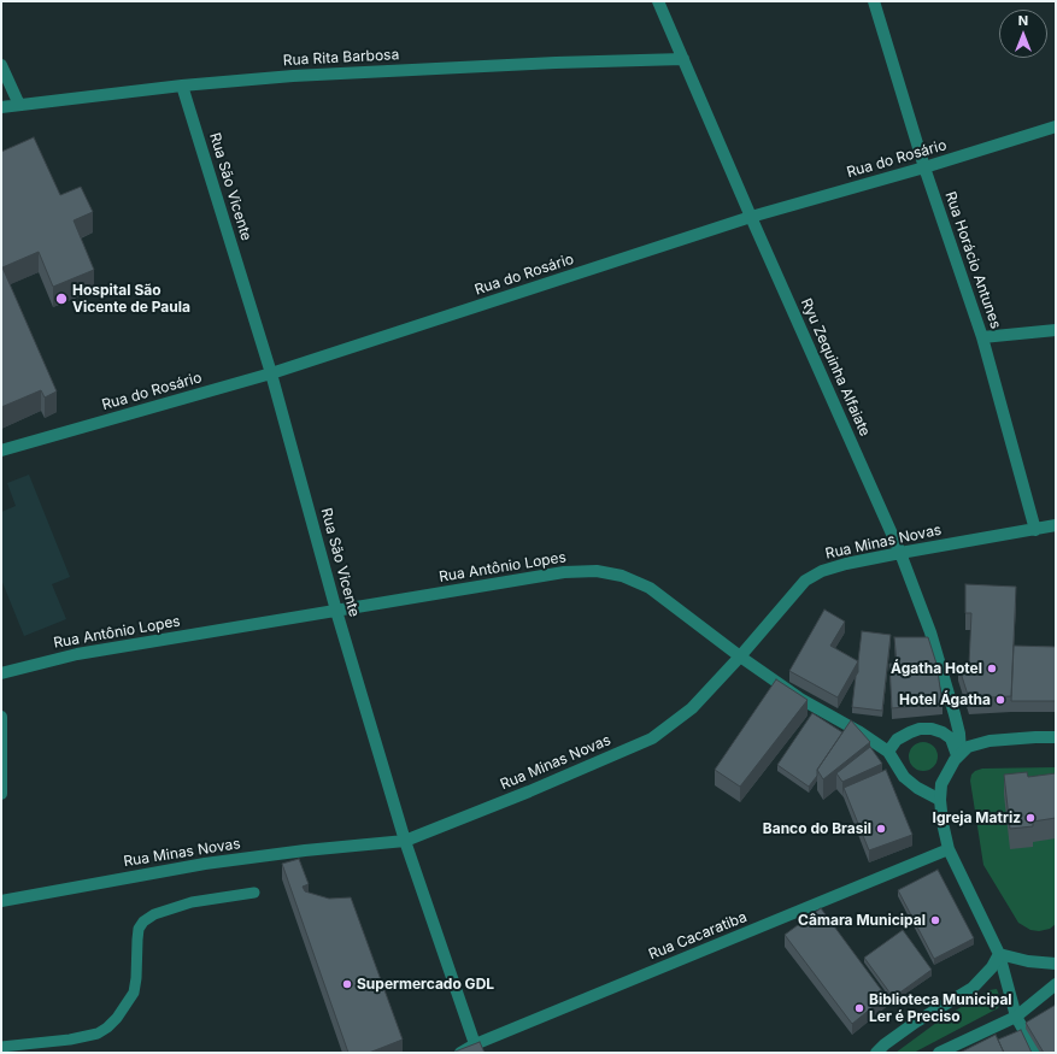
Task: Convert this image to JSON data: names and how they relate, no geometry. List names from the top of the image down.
{
  "streets": {
    "street": [
      "Rua Rita Barbosa",
      "Rua do Rosário",
      "Rua São Vicente",
      "Rua Horácio Antunes",
      "Ryu Zequinha Alfaiate",
      "Rua Minas Novas",
      "Rua Antônio Lopes",
      "Rua Cacaratiba"
    ]
  },
  "crossings": [
    ["Rua Rita Barbosa", "Rua São Vicente"],
    ["Rua Rita Barbosa", "Ryu Zequinha Alfaiate"],
    ["Rua do Rosário", "Rua São Vicente"],
    ["Rua do Rosário", "Rua Horácio Antunes"],
    ["Rua do Rosário", "Ryu Zequinha Alfaiate"],
    ["Rua São Vicente", "Rua Minas Novas"],
    ["Rua São Vicente", "Rua Antônio Lopes"],
    ["Rua São Vicente", "Rua Cacaratiba"],
    ["Rua Horácio Antunes", "Rua Minas Novas"],
    ["Ryu Zequinha Alfaiate", "Rua Minas Novas"],
    ["Rua Minas Novas", "Rua Antônio Lopes"]
  ],
  "places": [
    "Hospital São Vicente de Paula",
    "Ágatha Hotel",
    "Hotel Ágatha",
    "Igreja Matriz",
    "Banco do Brasil",
    "Câmara Municipal",
    "Supermercado GDL",
    "Biblioteca Municipal Ler é Preciso"
  ],
  "north": "top"
}
